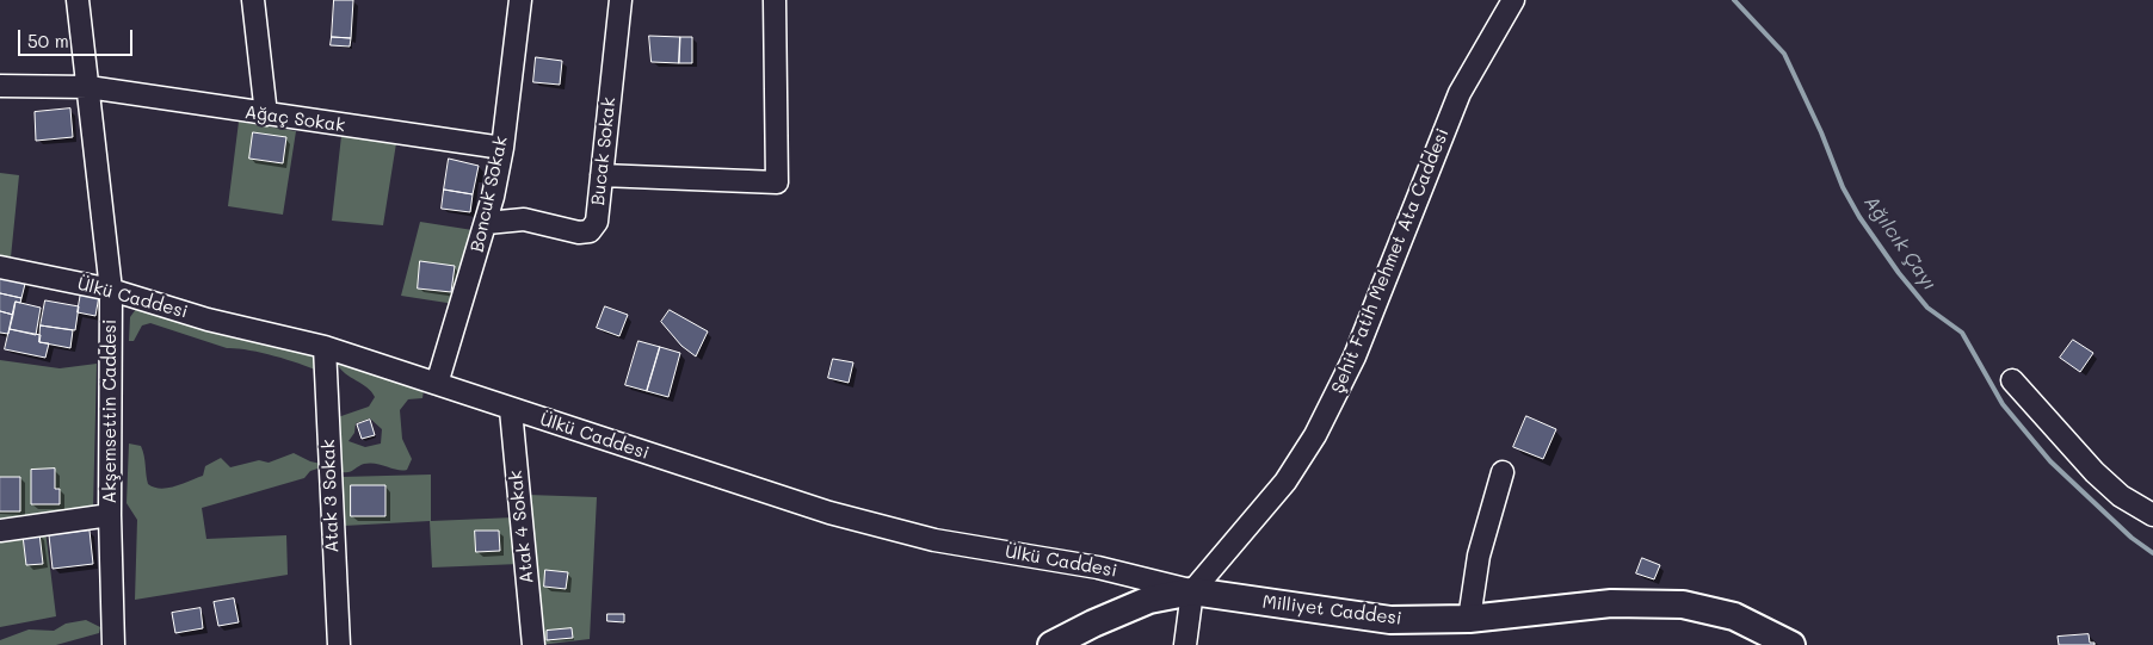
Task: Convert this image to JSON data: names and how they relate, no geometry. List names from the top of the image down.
{
  "streets": {
    "main road": ["Milliyet Caddesi"],
    "street": [
      "Ağaç Sokak",
      "Bucak Sokak",
      "Boncuk Sokak",
      "Şehit Fatih Mehmet Ata Caddesi",
      "Ülkü Caddesi",
      "Akşemsettin Caddesi",
      "Atak 3 Sokak",
      "Atak 4 Sokak"
    ]
  },
  "crossings": [
    ["Ağaç Sokak", "Boncuk Sokak"],
    ["Ağaç Sokak", "Akşemsettin Caddesi"],
    ["Bucak Sokak", "Boncuk Sokak"],
    ["Boncuk Sokak", "Ülkü Caddesi"],
    ["Şehit Fatih Mehmet Ata Caddesi", "Ülkü Caddesi"],
    ["Şehit Fatih Mehmet Ata Caddesi", "Milliyet Caddesi"],
    ["Ülkü Caddesi", "Akşemsettin Caddesi"],
    ["Ülkü Caddesi", "Atak 3 Sokak"],
    ["Ülkü Caddesi", "Atak 4 Sokak"],
    ["Ülkü Caddesi", "Milliyet Caddesi"]
  ],
  "water": ["Ağılcık Çayı"],
  "scale_bar": "50 m"
}
